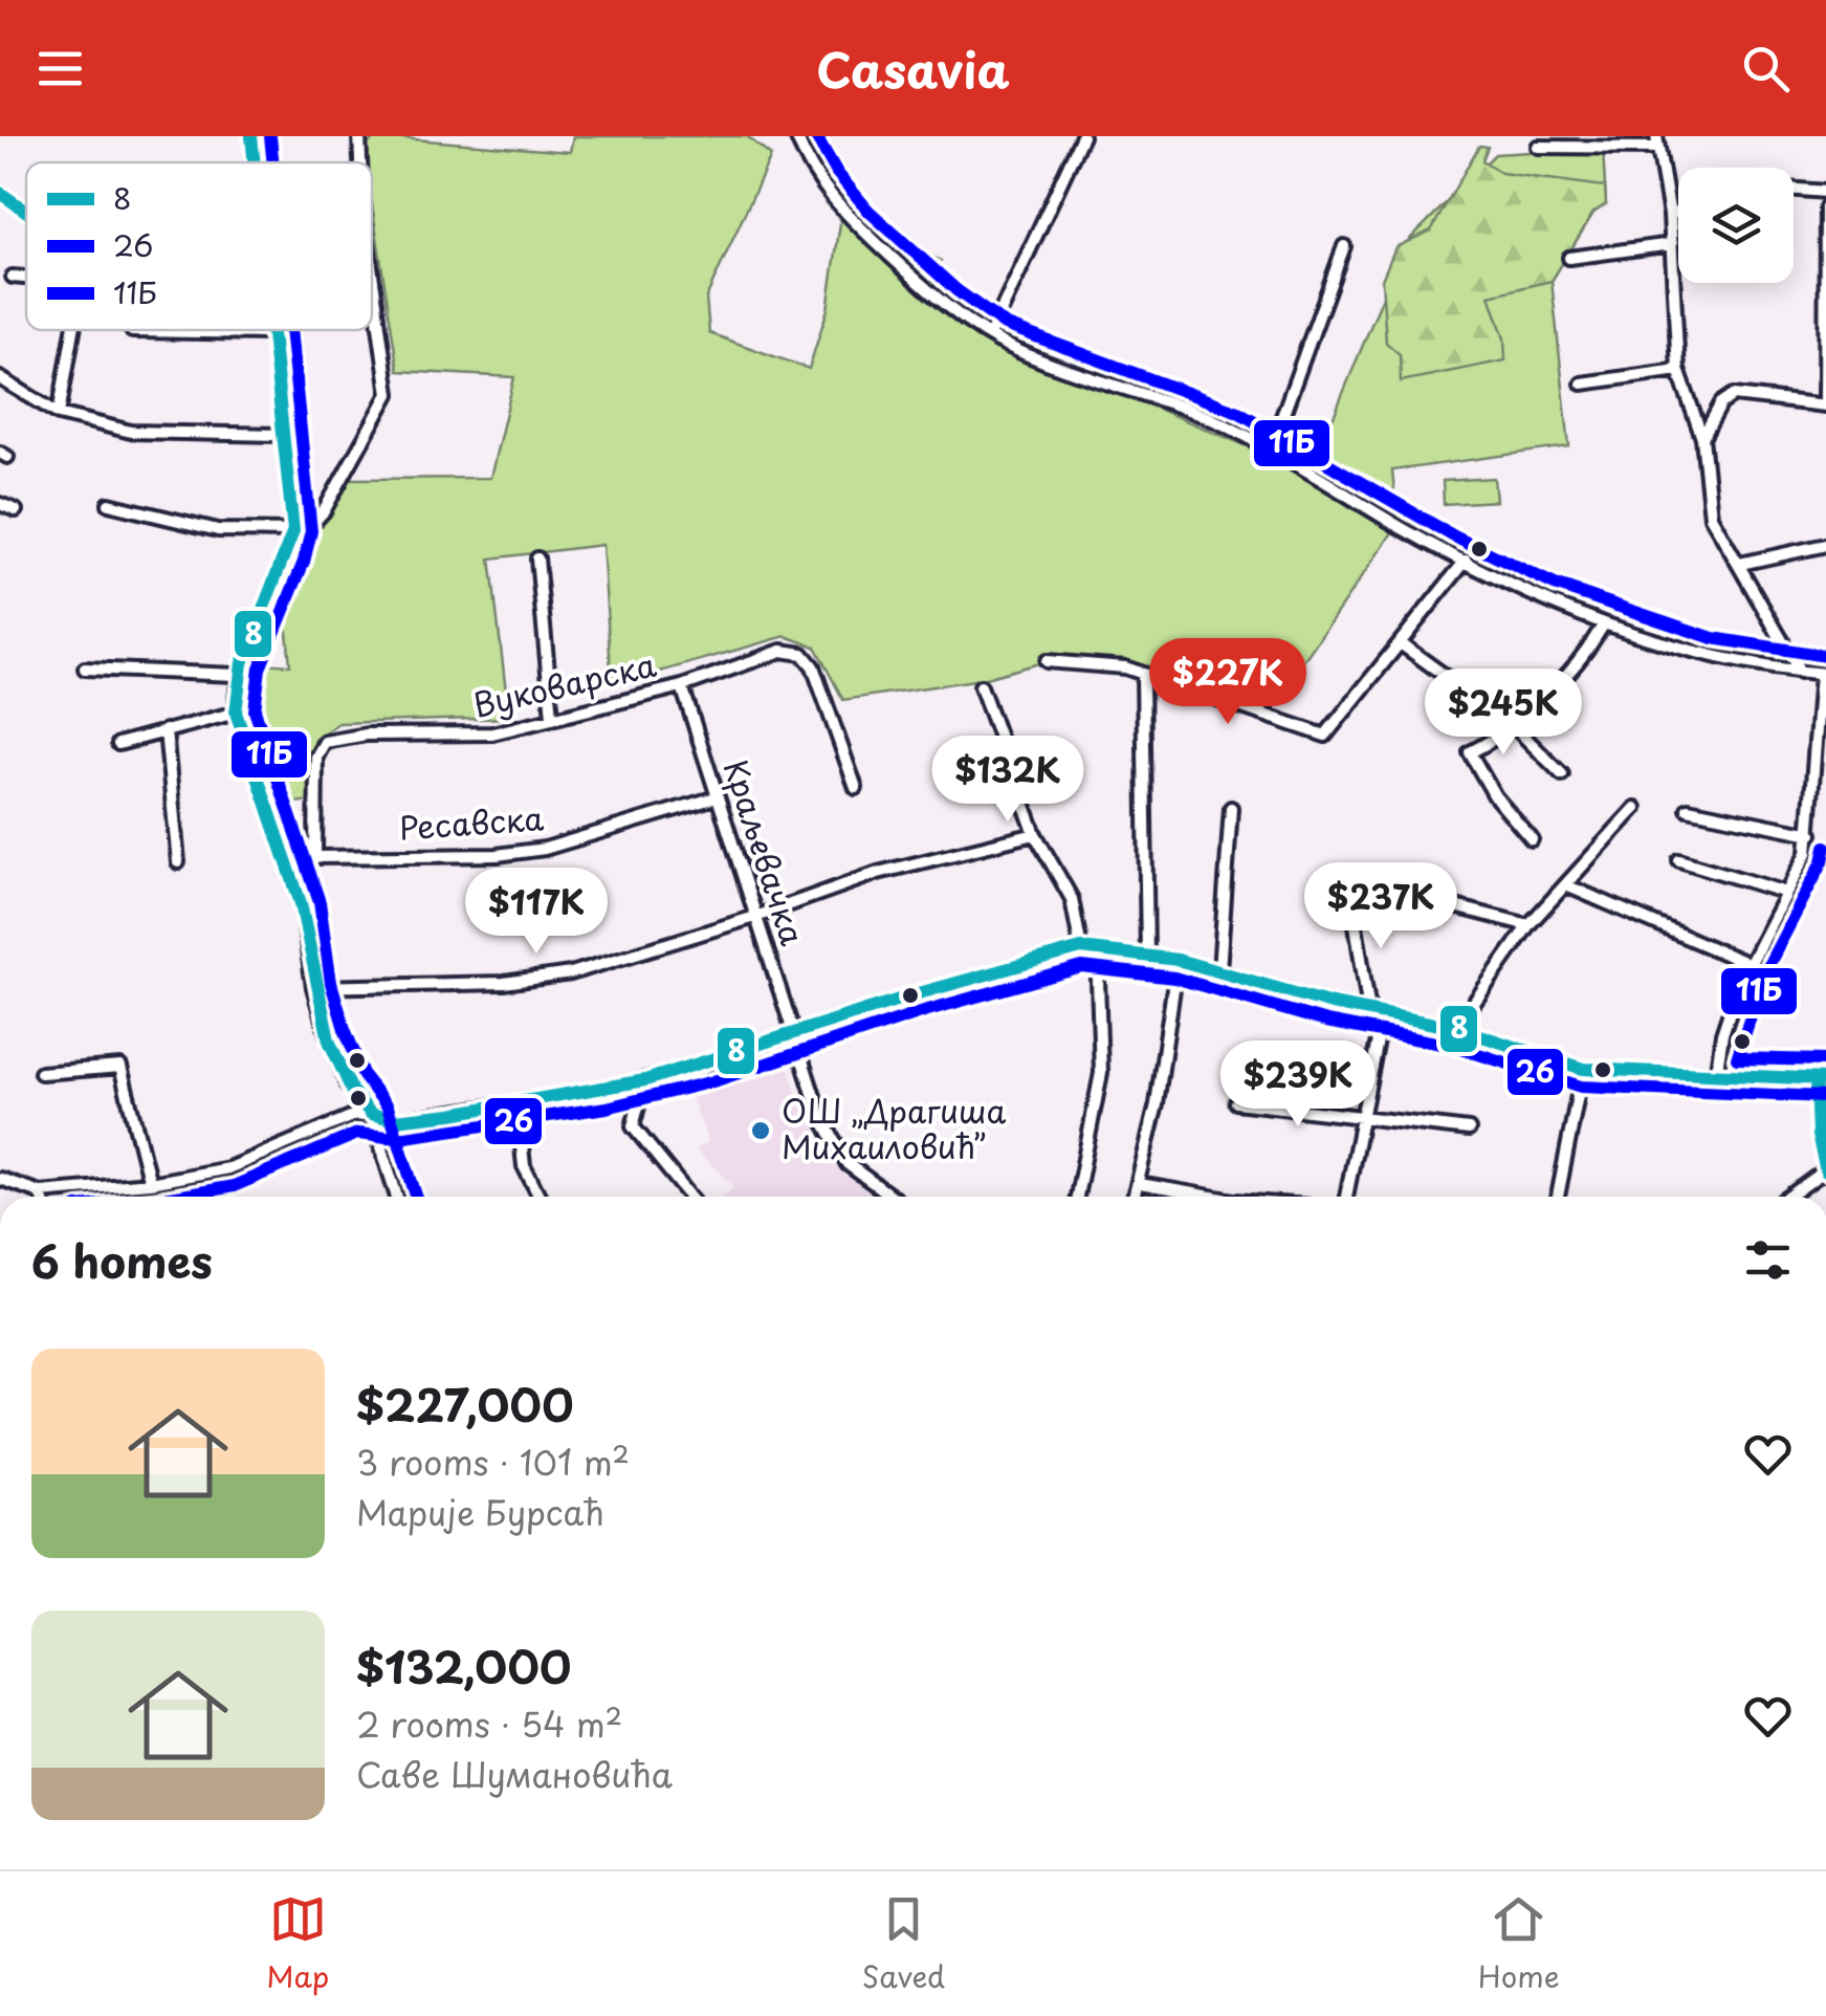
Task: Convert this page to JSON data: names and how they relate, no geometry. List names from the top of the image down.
{
  "streets": {
    "street": ["Вуковарска", "Ресавска", "Краљевачка"]
  },
  "crossings": [
    ["Вуковарска", "Ресавска"],
    ["Вуковарска", "Краљевачка"],
    ["Ресавска", "Краљевачка"]
  ],
  "places": ["ОШ „Драгиша Михаиловић”"],
  "lines": ["transit line 8", "transit line 11Б", "transit line 26"],
  "legend": ["8", "26", "11Б"],
  "page": {
    "header": "Casavia",
    "price": [
      "$227K",
      "$245K",
      "$132K",
      "$237K",
      "$117K",
      "$239K"
    ],
    "heading": "6 homes",
    "list": [
      {
        "name": "$227,000",
        "note": "3 rooms · 101 m² · Марије Бурсаћ"
      },
      {
        "name": "$132,000",
        "note": "2 rooms · 54 m² · Саве Шумановића"
      }
    ],
    "tabs": ["Map", "Saved", "Home"]
  }
}
